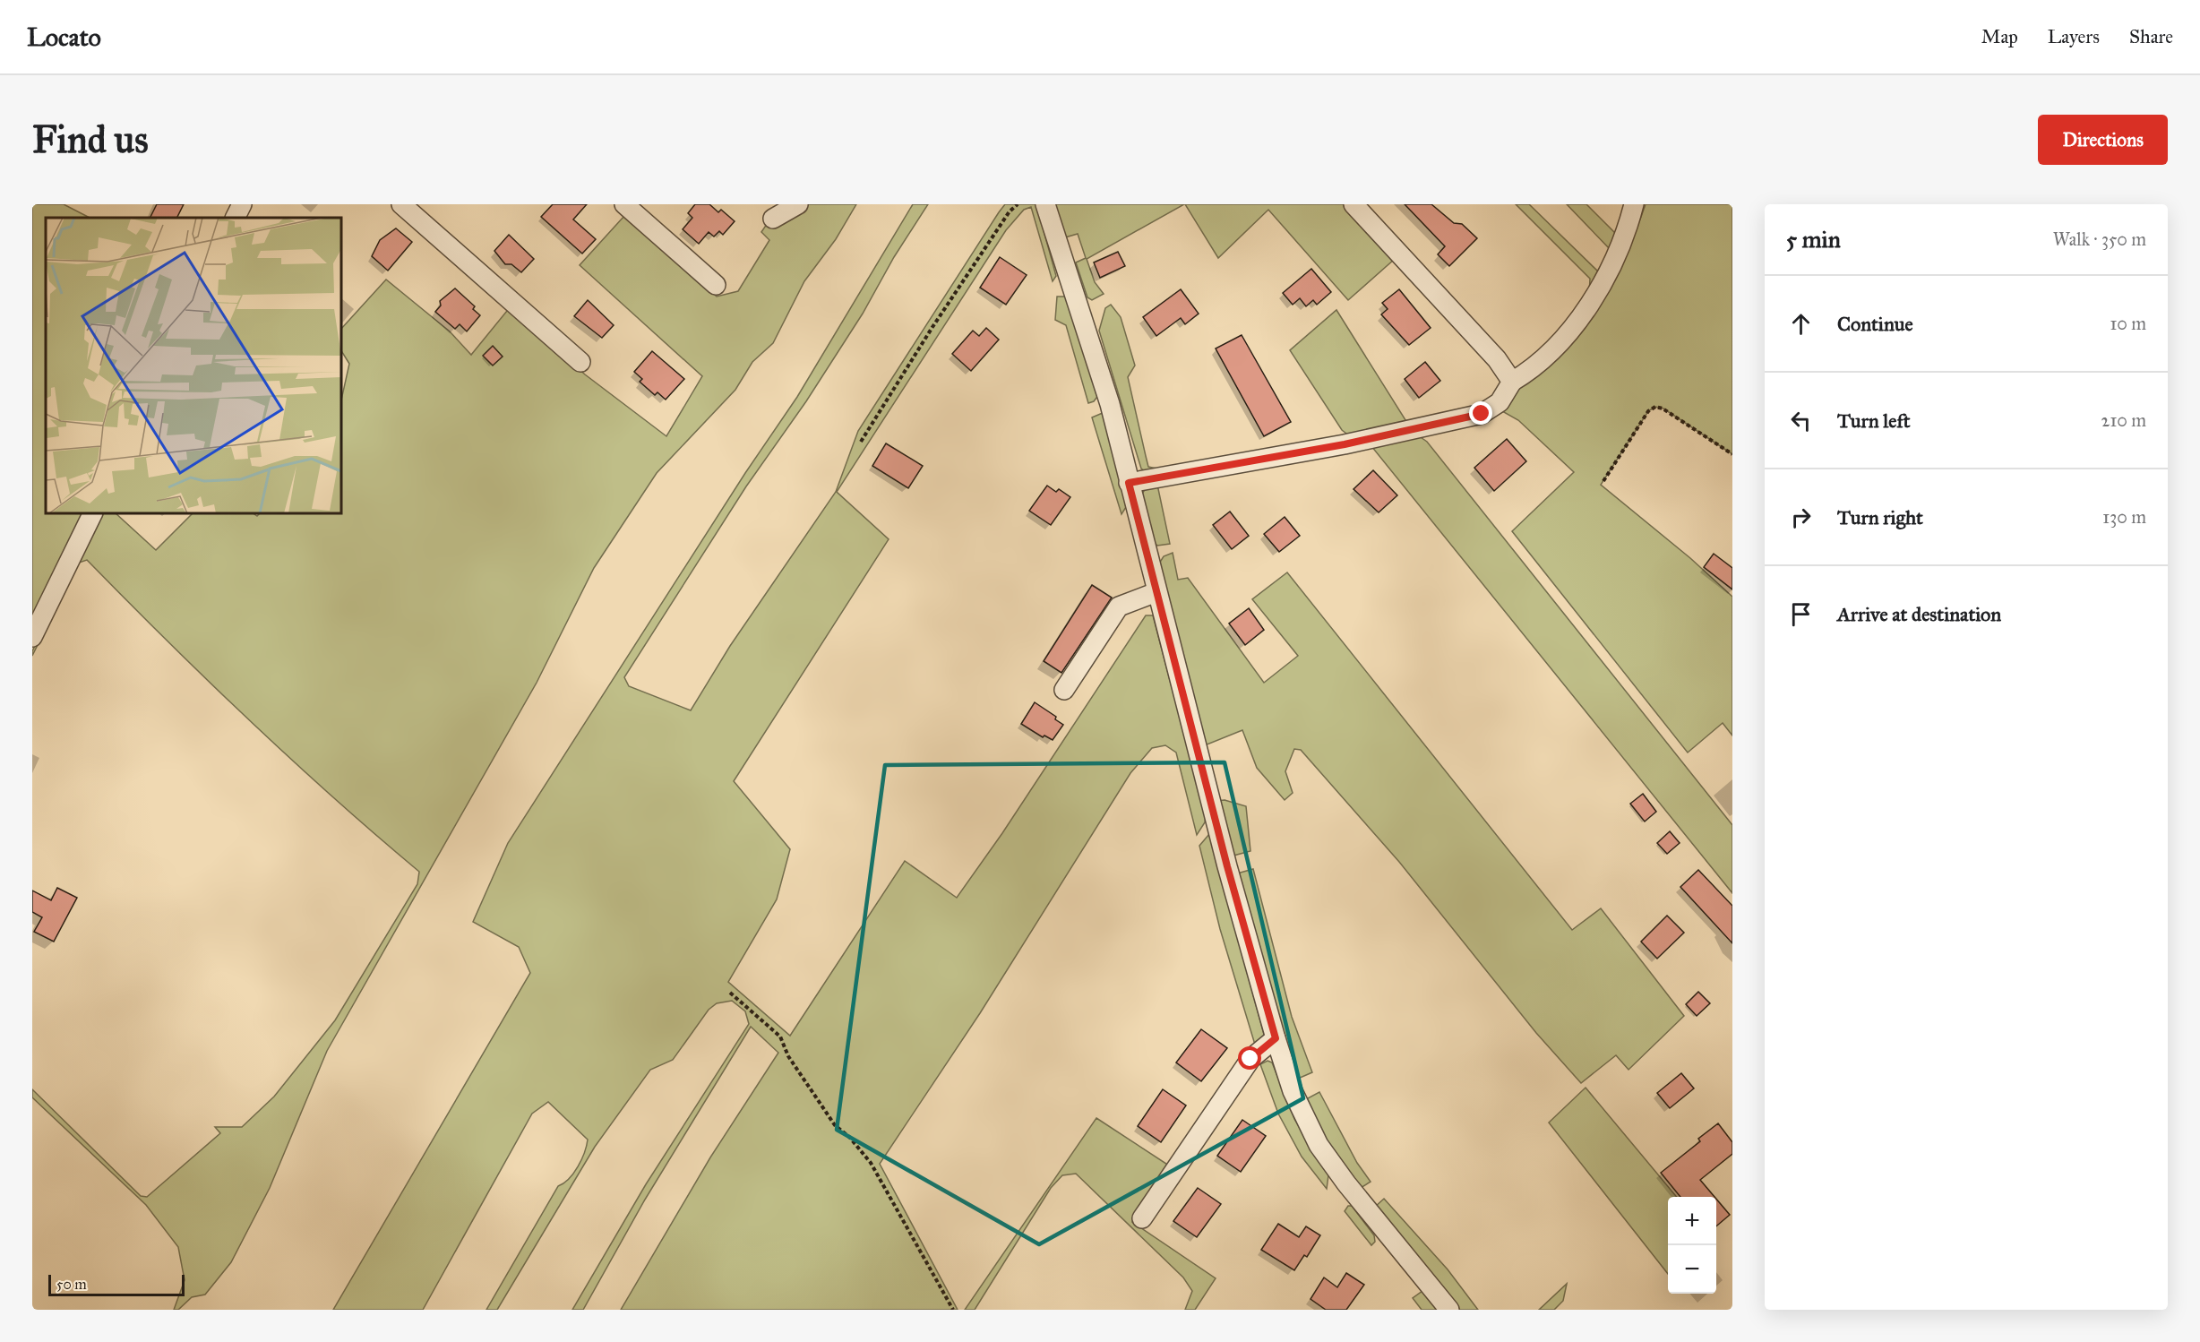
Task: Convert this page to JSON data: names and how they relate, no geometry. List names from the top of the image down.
{
  "scale_bar": "50 m",
  "page": {
    "header": "Locato",
    "nav": ["Map", "Layers", "Share"],
    "buttons": "Directions",
    "title": "Find us",
    "heading": ["5 min", "Walk · 350 m"],
    "list": [
      ["Continue", "10 m"],
      ["Turn left", "210 m"],
      ["Turn right", "130 m"],
      "Arrive at destination"
    ],
    "map_buttons": ["+", "−"],
    "scale": "50 m"
  }
}
